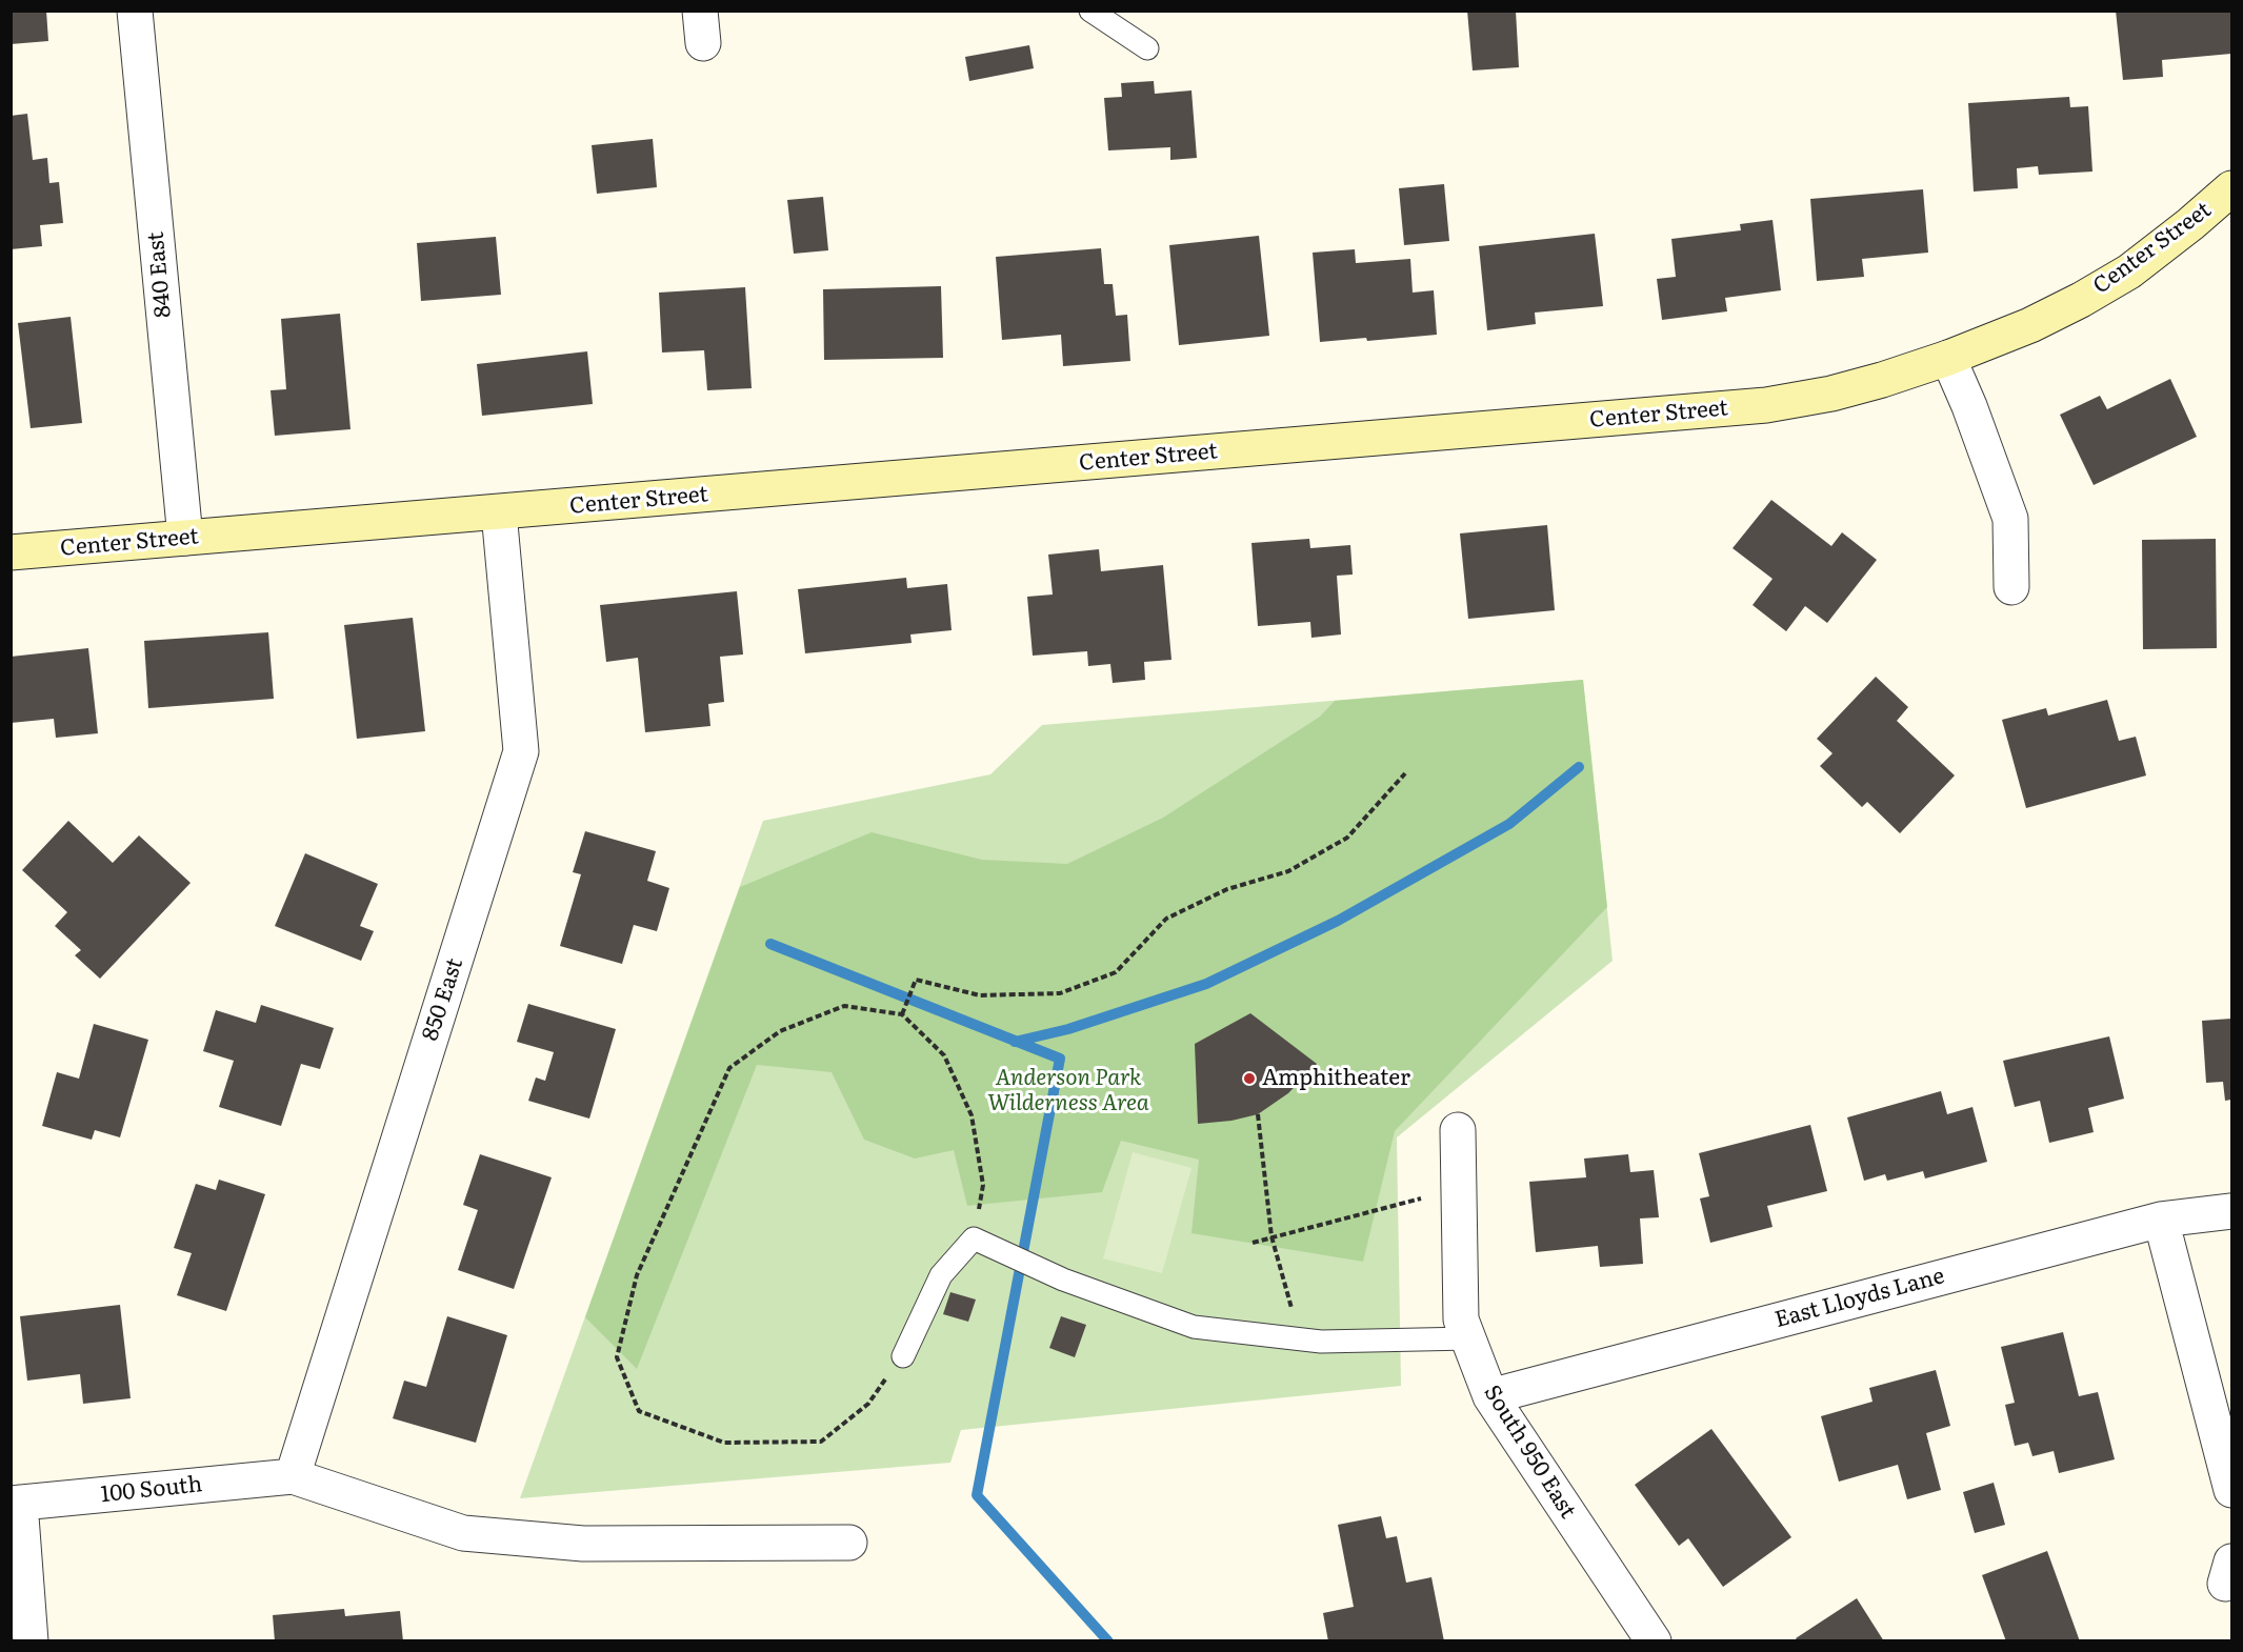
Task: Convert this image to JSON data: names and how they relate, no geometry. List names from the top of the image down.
{
  "streets": {
    "street": [
      "Center Street",
      "840 East",
      "850 East",
      "East Lloyds Lane",
      "South 950 East",
      "100 South"
    ]
  },
  "crossings": [
    ["Center Street", "840 East"],
    ["Center Street", "850 East"],
    ["850 East", "100 South"],
    ["East Lloyds Lane", "South 950 East"]
  ],
  "parks": ["Anderson Park Wilderness Area"],
  "places": ["Amphitheater"]
}
